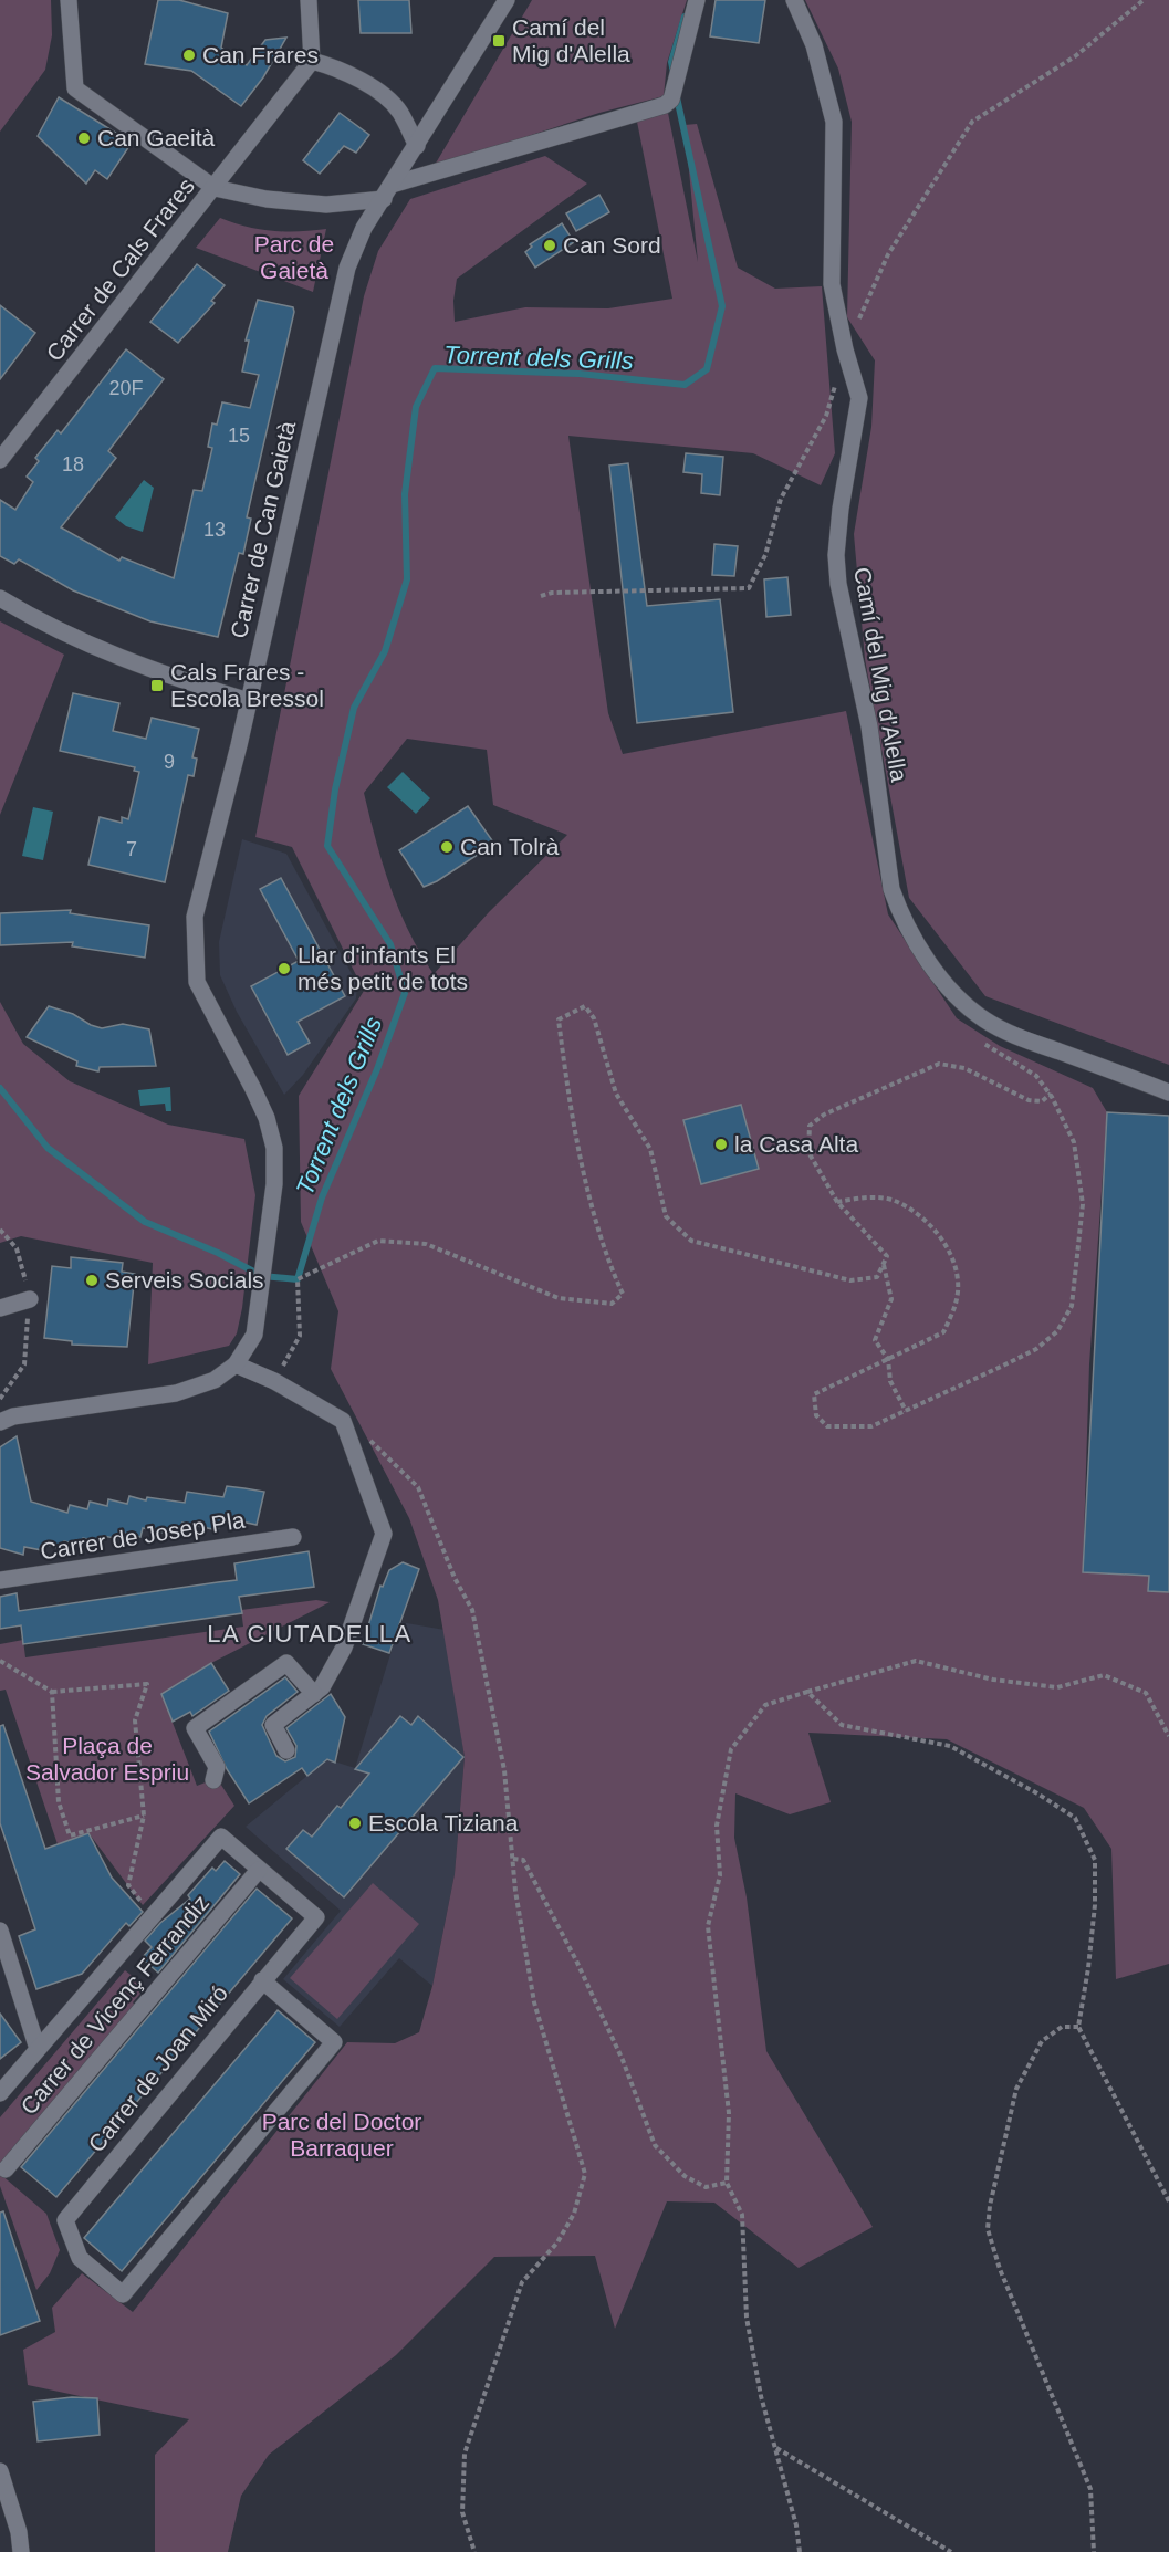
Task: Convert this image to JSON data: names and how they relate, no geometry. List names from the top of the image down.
{
  "streets": {
    "street": [
      "Carrer de Cals Frares",
      "Carrer de Can Gaietà",
      "Camí del Mig d'Alella",
      "Carrer de Josep Pla",
      "Carrer de Vicenç Ferrandiz",
      "Carrer de Joan Miró"
    ]
  },
  "crossings": [
    ["Carrer de Vicenç Ferrandiz", "Carrer de Joan Miró"]
  ],
  "districts": ["LA CIUTADELLA"],
  "water": ["Torrent dels Grills"],
  "parks": ["Parc de Gaietà", "Plaça de Salvador Espriu", "Parc del Doctor Barraquer"],
  "places": {
    "transit": ["Camí del Mig d'Alella", "Cals Frares - Escola Bressol"],
    "other": [
      "Can Frares",
      "Can Gaeità",
      "Can Sord",
      "Can Tolrà",
      "Llar d'infants El més petit de tots",
      "la Casa Alta",
      "Serveis Socials",
      "Escola Tiziana"
    ]
  },
  "house_numbers": [
    "20F",
    "15",
    "18",
    "13",
    "9",
    "7"
  ]
}
